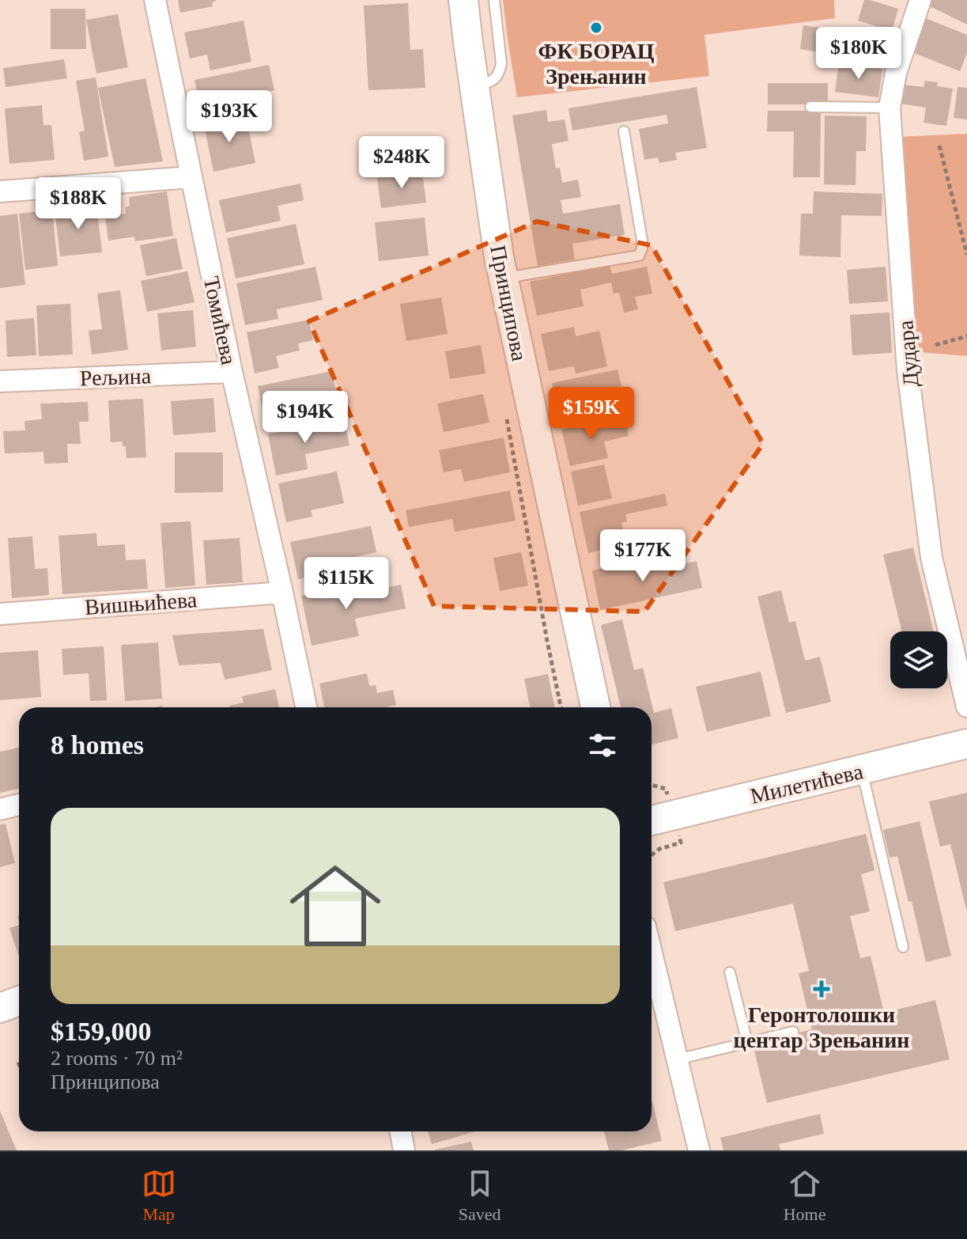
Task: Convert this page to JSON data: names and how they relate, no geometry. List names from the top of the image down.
{
  "streets": {
    "street": [
      "Принципова",
      "Томићева",
      "Дудара",
      "Рељина",
      "Вишњићева",
      "Милетићева"
    ]
  },
  "crossings": [
    ["Томићева", "Рељина"],
    ["Томићева", "Вишњићева"]
  ],
  "places": {
    "other": ["ФК БОРАЦ Зрењанин"],
    "health": ["Геронтолошки центар Зрењанин"]
  },
  "page": {
    "price": [
      "$180K",
      "$193K",
      "$248K",
      "$188K",
      "$159K",
      "$194K",
      "$177K",
      "$115K"
    ],
    "heading": "8 homes",
    "list": [
      {
        "name": "$159,000",
        "note": "2 rooms · 70 m² · Принципова"
      }
    ],
    "tabs": ["Map", "Saved", "Home"]
  }
}
